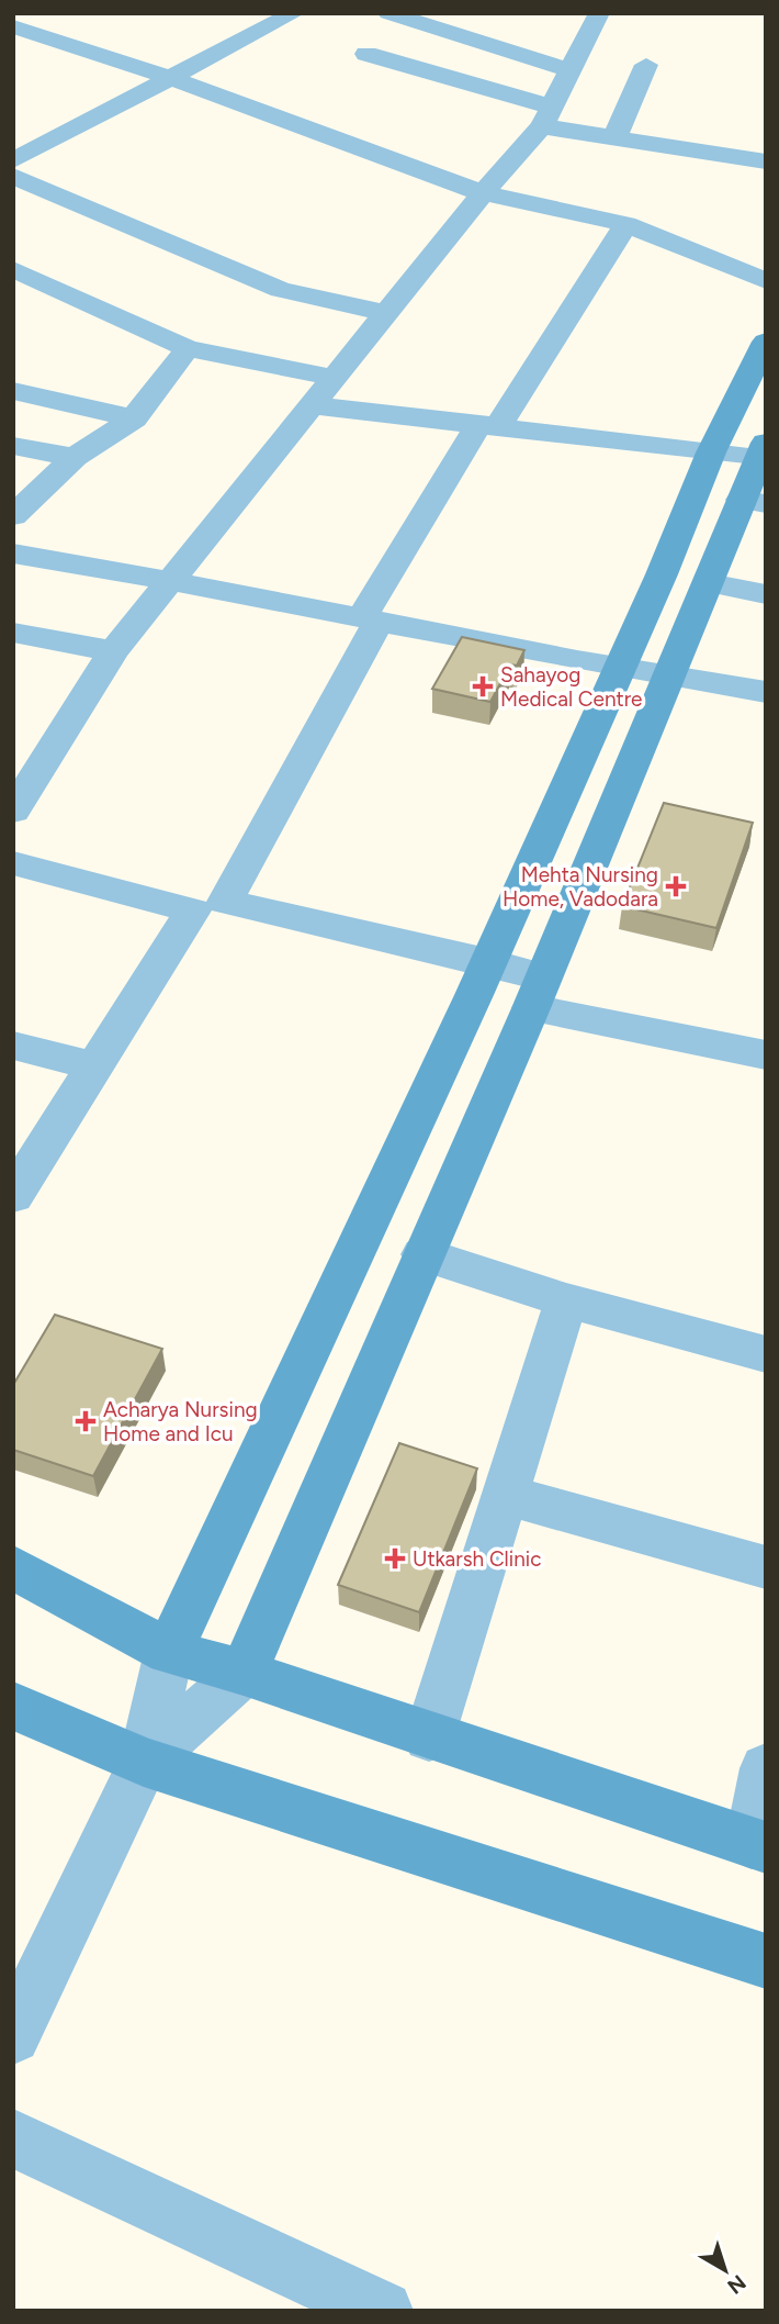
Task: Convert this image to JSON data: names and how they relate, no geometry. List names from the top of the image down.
{
  "places": {
    "health": [
      "Sahayog Medical Centre",
      "Mehta Nursing Home, Vadodara",
      "Acharya Nursing Home and Icu",
      "Utkarsh Clinic"
    ]
  },
  "north": "bottom right"
}
